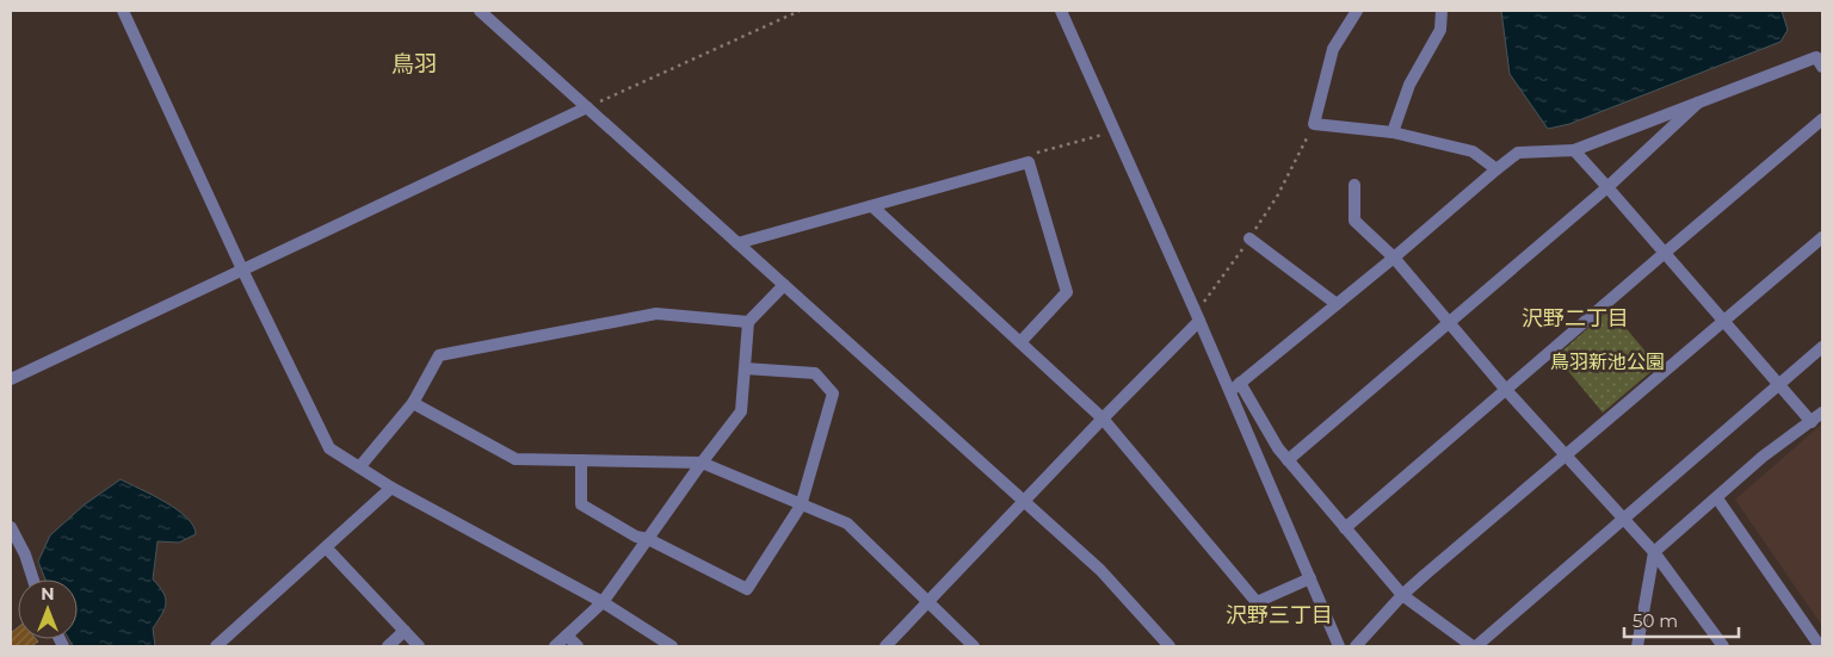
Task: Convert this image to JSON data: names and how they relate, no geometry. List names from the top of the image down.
{
  "districts": ["鳥羽", "沢野二丁目", "沢野三丁目"],
  "parks": ["鳥羽新池公園"],
  "scale_bar": "50 m",
  "north": "top"
}
